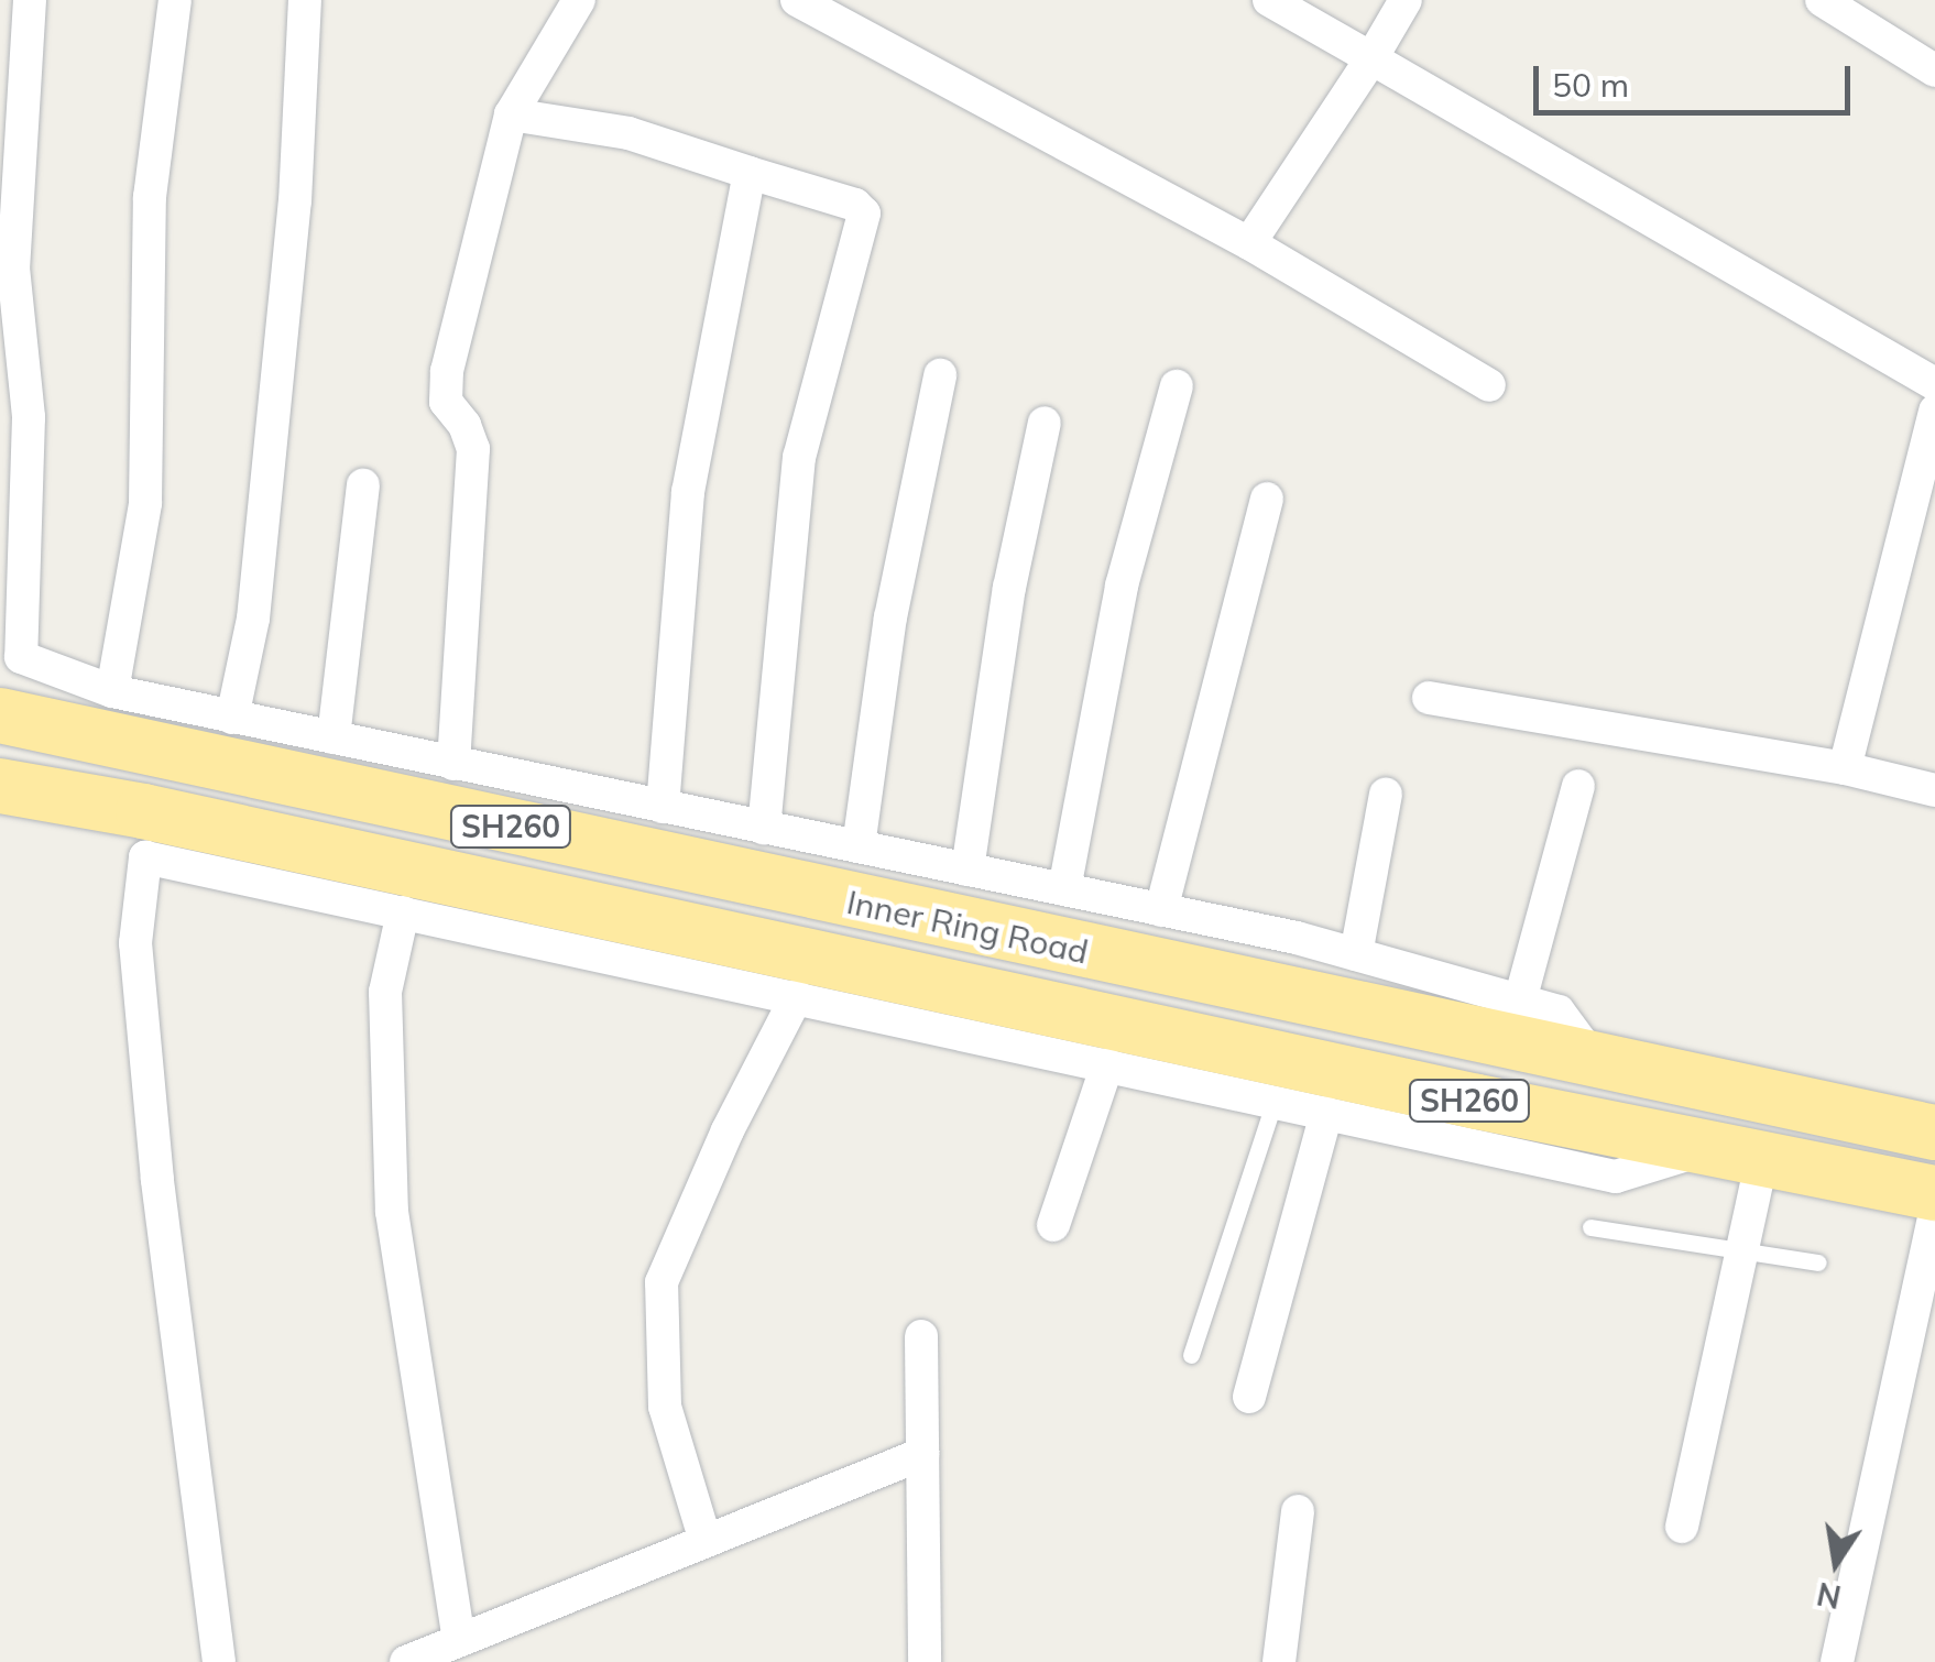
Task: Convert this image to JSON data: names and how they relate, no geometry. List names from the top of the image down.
{
  "streets": {
    "highway": ["SH260", "Inner Ring Road"]
  },
  "scale_bar": "50 m",
  "north": "bottom"
}
